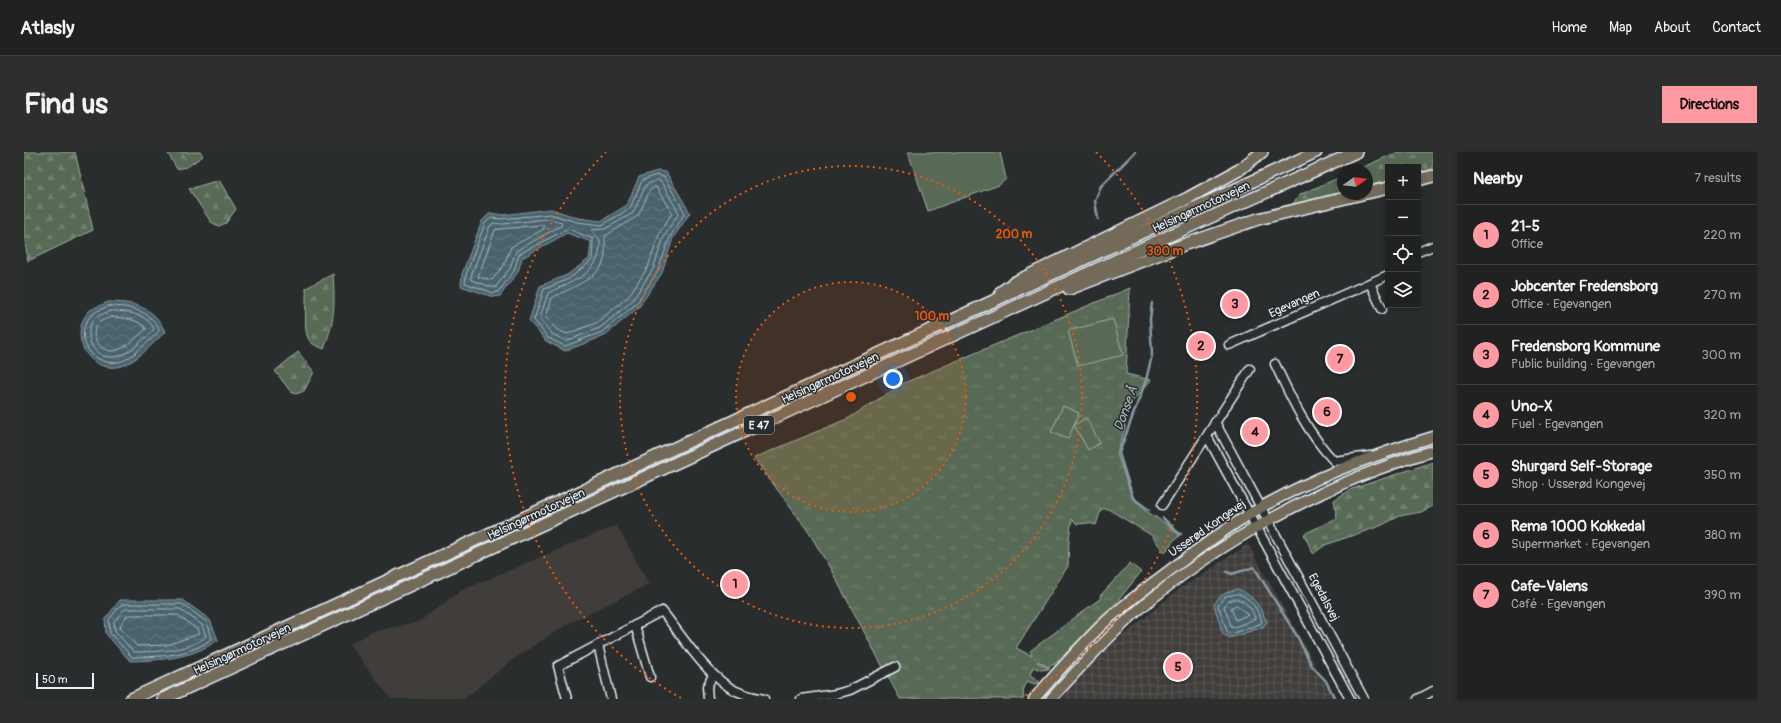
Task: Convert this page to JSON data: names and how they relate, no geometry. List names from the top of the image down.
{
  "streets": {
    "highway": ["Helsingørmotorvejen", "E 47"],
    "main road": ["Usserød Kongevej"],
    "street": ["Egevangen", "Egedalsvej"]
  },
  "crossings": [
    ["Usserød Kongevej", "Egedalsvej"]
  ],
  "water": ["Donse Å"],
  "scale_bar": "50 m",
  "north": "right",
  "page": {
    "header": "Atlasly",
    "nav": [
      "Home",
      "Map",
      "About",
      "Contact"
    ],
    "buttons": "Directions",
    "title": "Find us",
    "heading": ["Nearby", "7 results"],
    "map_buttons": ["+", "−"],
    "list": [
      {
        "mark": "1",
        "name": "21-5",
        "note": "Office",
        "value": "220 m"
      },
      {
        "mark": "2",
        "name": "Jobcenter Fredensborg",
        "note": "Office · Egevangen",
        "value": "270 m"
      },
      {
        "mark": "3",
        "name": "Fredensborg Kommune",
        "note": "Public building · Egevangen",
        "value": "300 m"
      },
      {
        "mark": "4",
        "name": "Uno-X",
        "note": "Fuel · Egevangen",
        "value": "320 m"
      },
      {
        "mark": "5",
        "name": "Shurgard Self-Storage",
        "note": "Shop · Usserød Kongevej",
        "value": "350 m"
      },
      {
        "mark": "6",
        "name": "Rema 1000 Kokkedal",
        "note": "Supermarket · Egevangen",
        "value": "380 m"
      },
      {
        "mark": "7",
        "name": "Cafe-Valens",
        "note": "Café · Egevangen",
        "value": "390 m"
      }
    ],
    "pins": [
      "3",
      "2",
      "7",
      "6",
      "4",
      "1",
      "5"
    ],
    "scale": "50 m"
  },
  "rings": ["200 m", "300 m", "100 m"]
}
